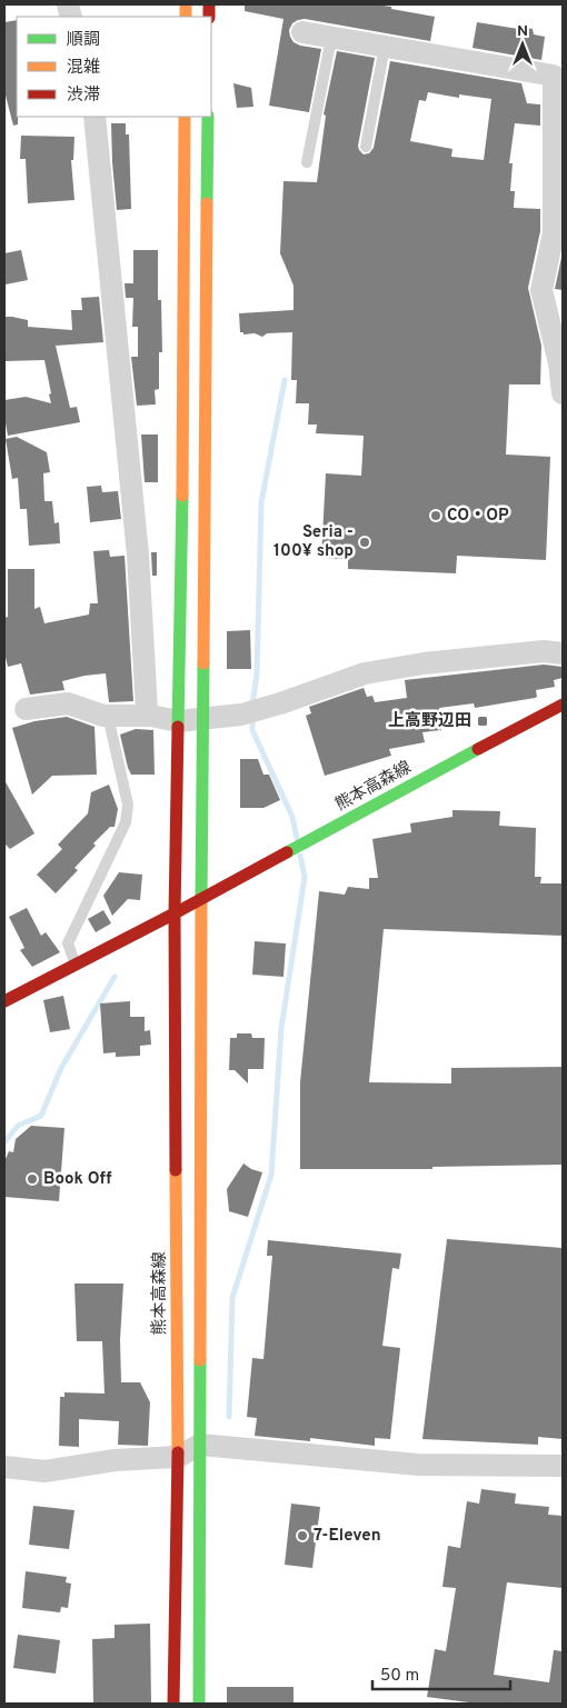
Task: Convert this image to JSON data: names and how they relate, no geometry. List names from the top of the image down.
{
  "streets": {
    "main road": ["熊本高森線"]
  },
  "places": {
    "other": [
      "CO・OP",
      "Seria - 100¥ shop",
      "Book Off",
      "7-Eleven"
    ],
    "transit": ["上高野辺田"]
  },
  "legend": ["順調", "混雑", "渋滞"],
  "scale_bar": "50 m",
  "north": "top"
}
